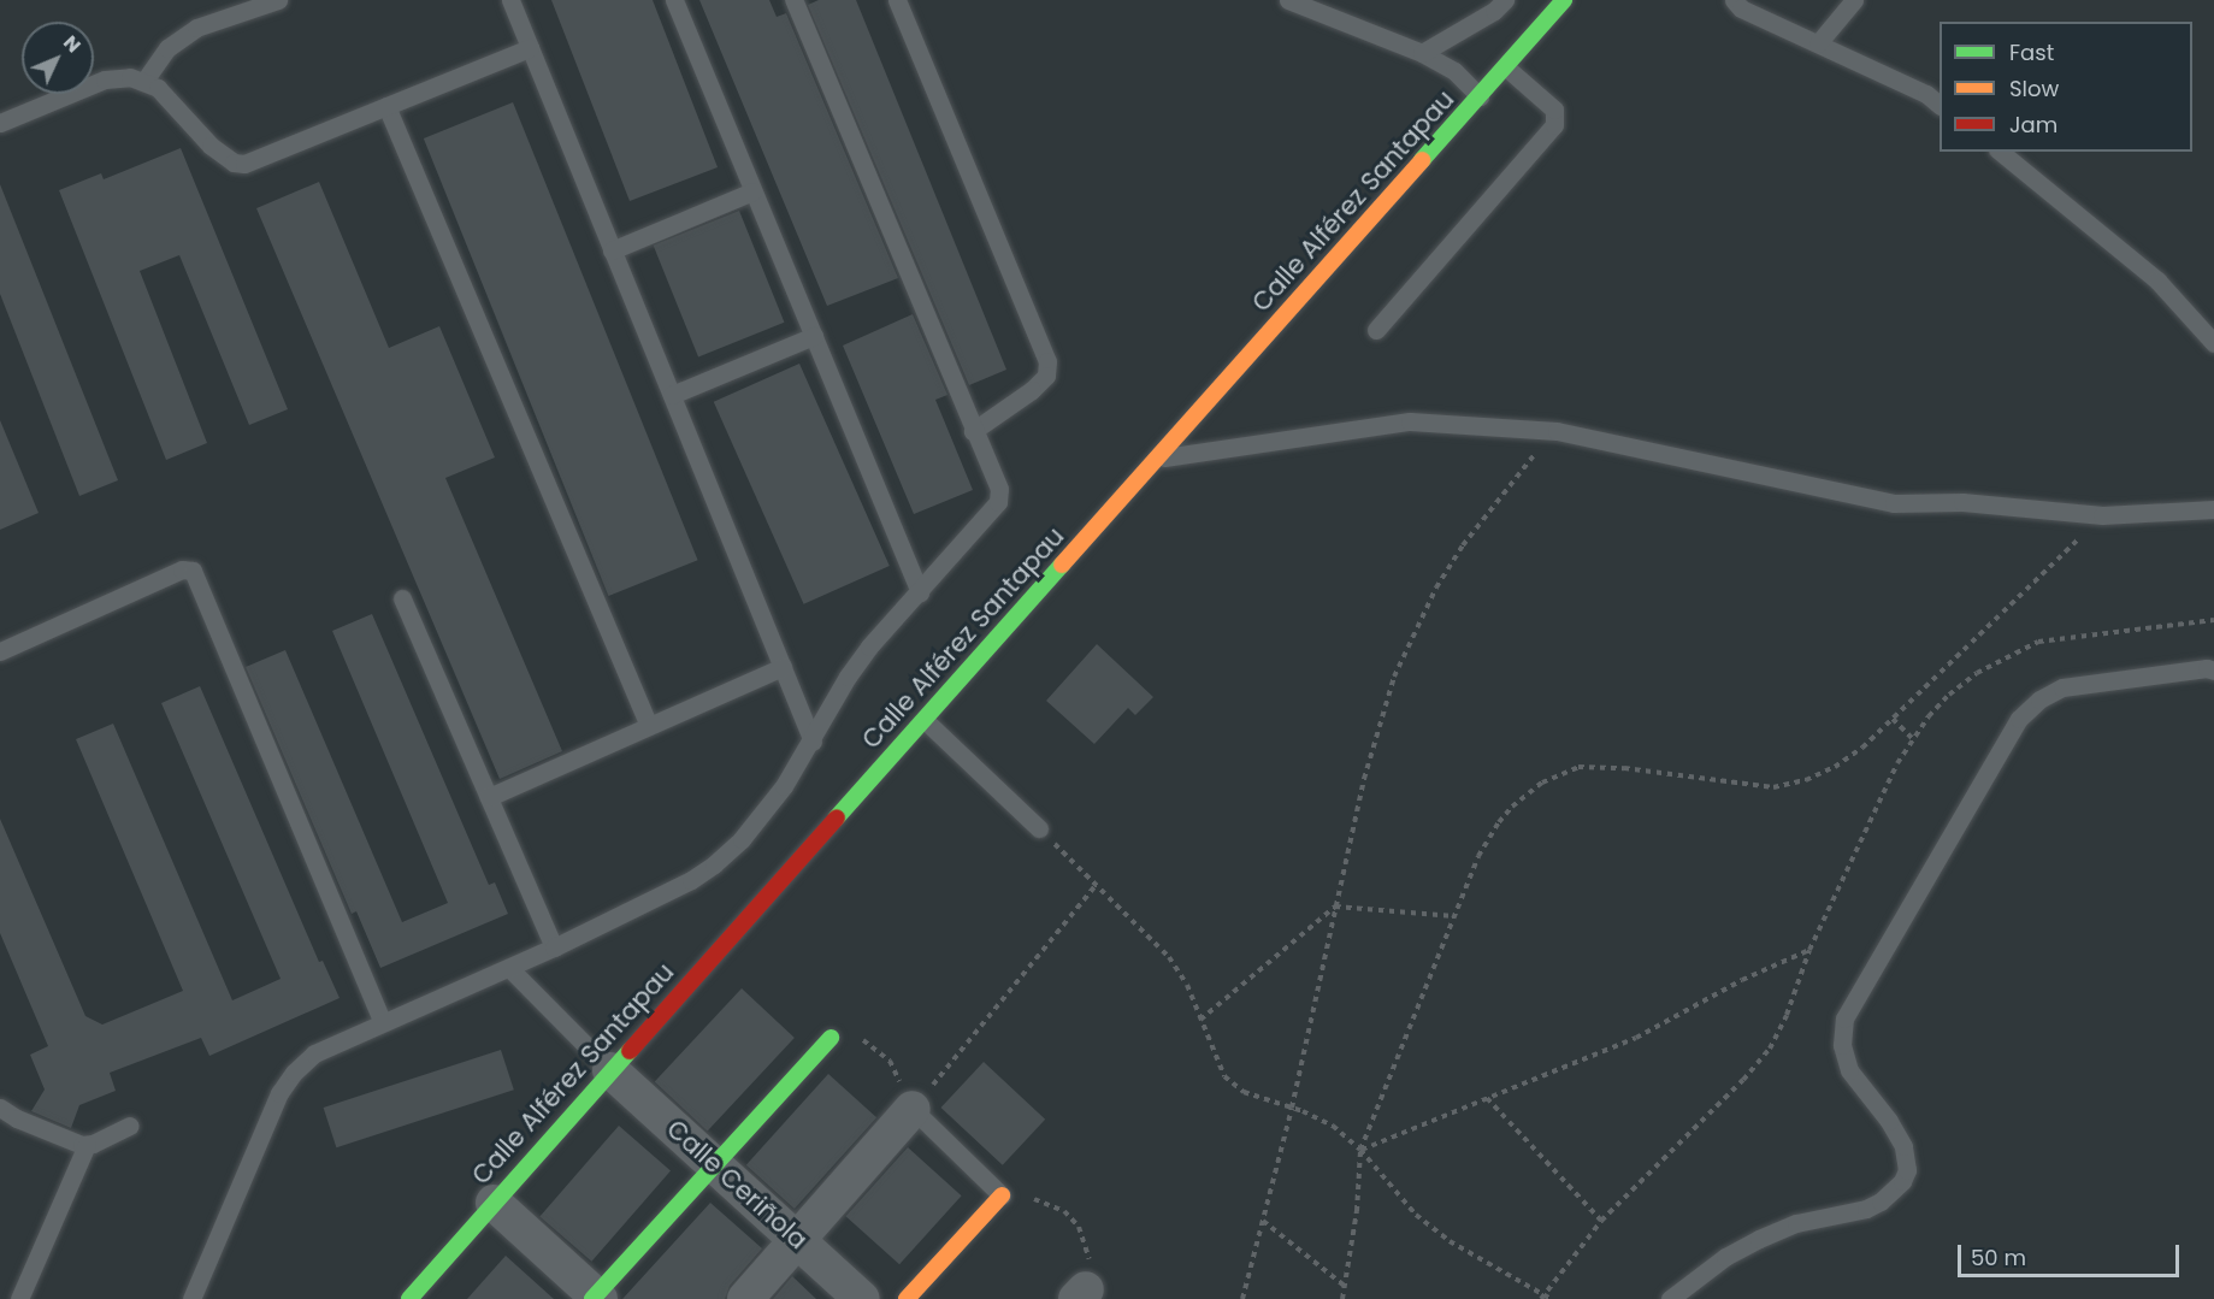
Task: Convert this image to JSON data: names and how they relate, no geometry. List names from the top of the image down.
{
  "streets": {
    "main road": ["Calle Alférez Santapau"],
    "street": ["Calle Ceriñola"]
  },
  "crossings": [
    ["Calle Alférez Santapau", "Calle Ceriñola"]
  ],
  "legend": ["Fast", "Slow", "Jam"],
  "scale_bar": "50 m",
  "north": "top right"
}
